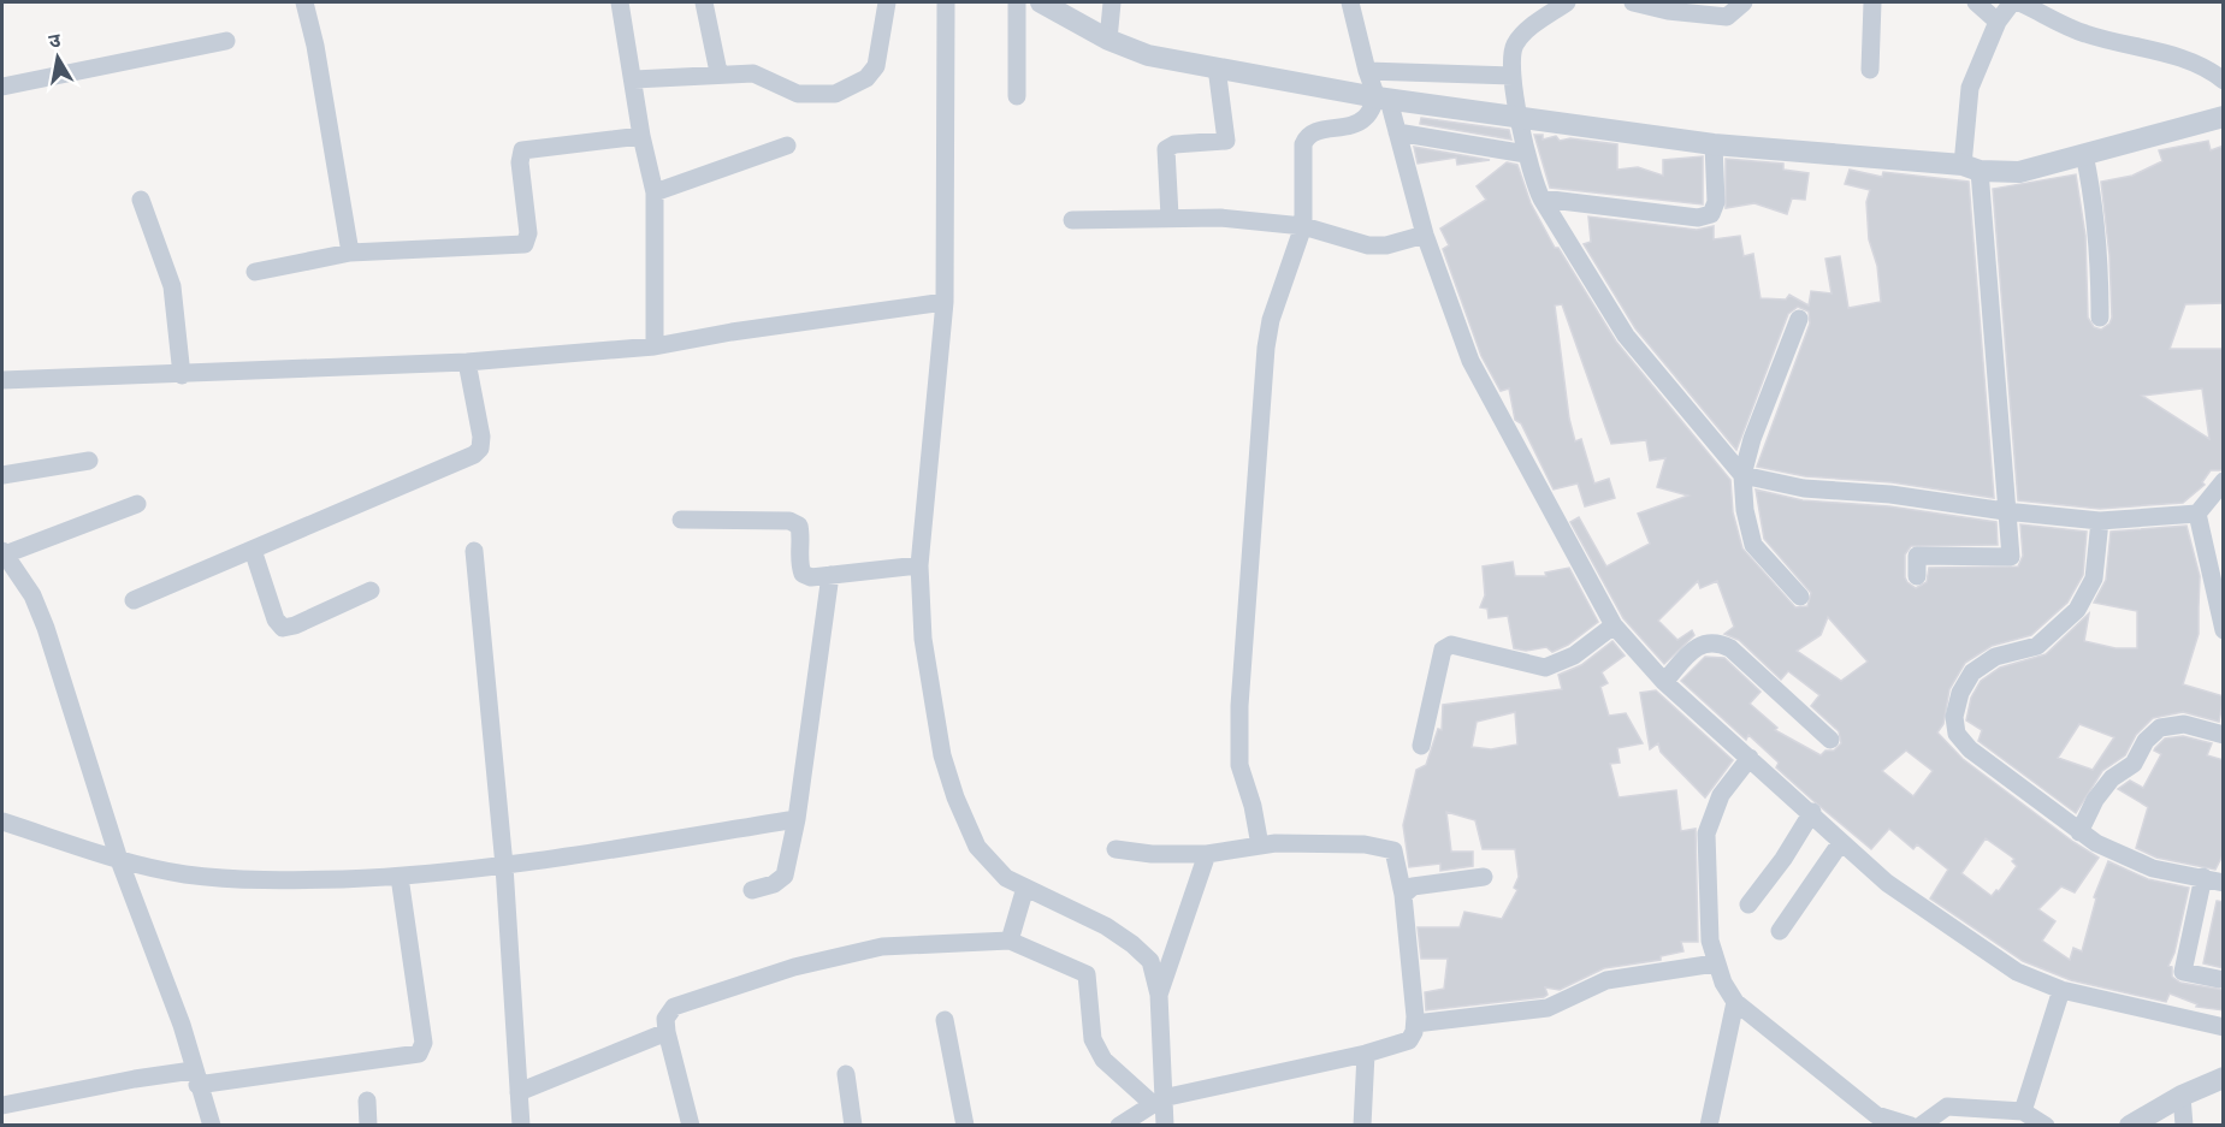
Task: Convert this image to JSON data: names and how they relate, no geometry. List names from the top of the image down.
{
  "north": "top"
}
